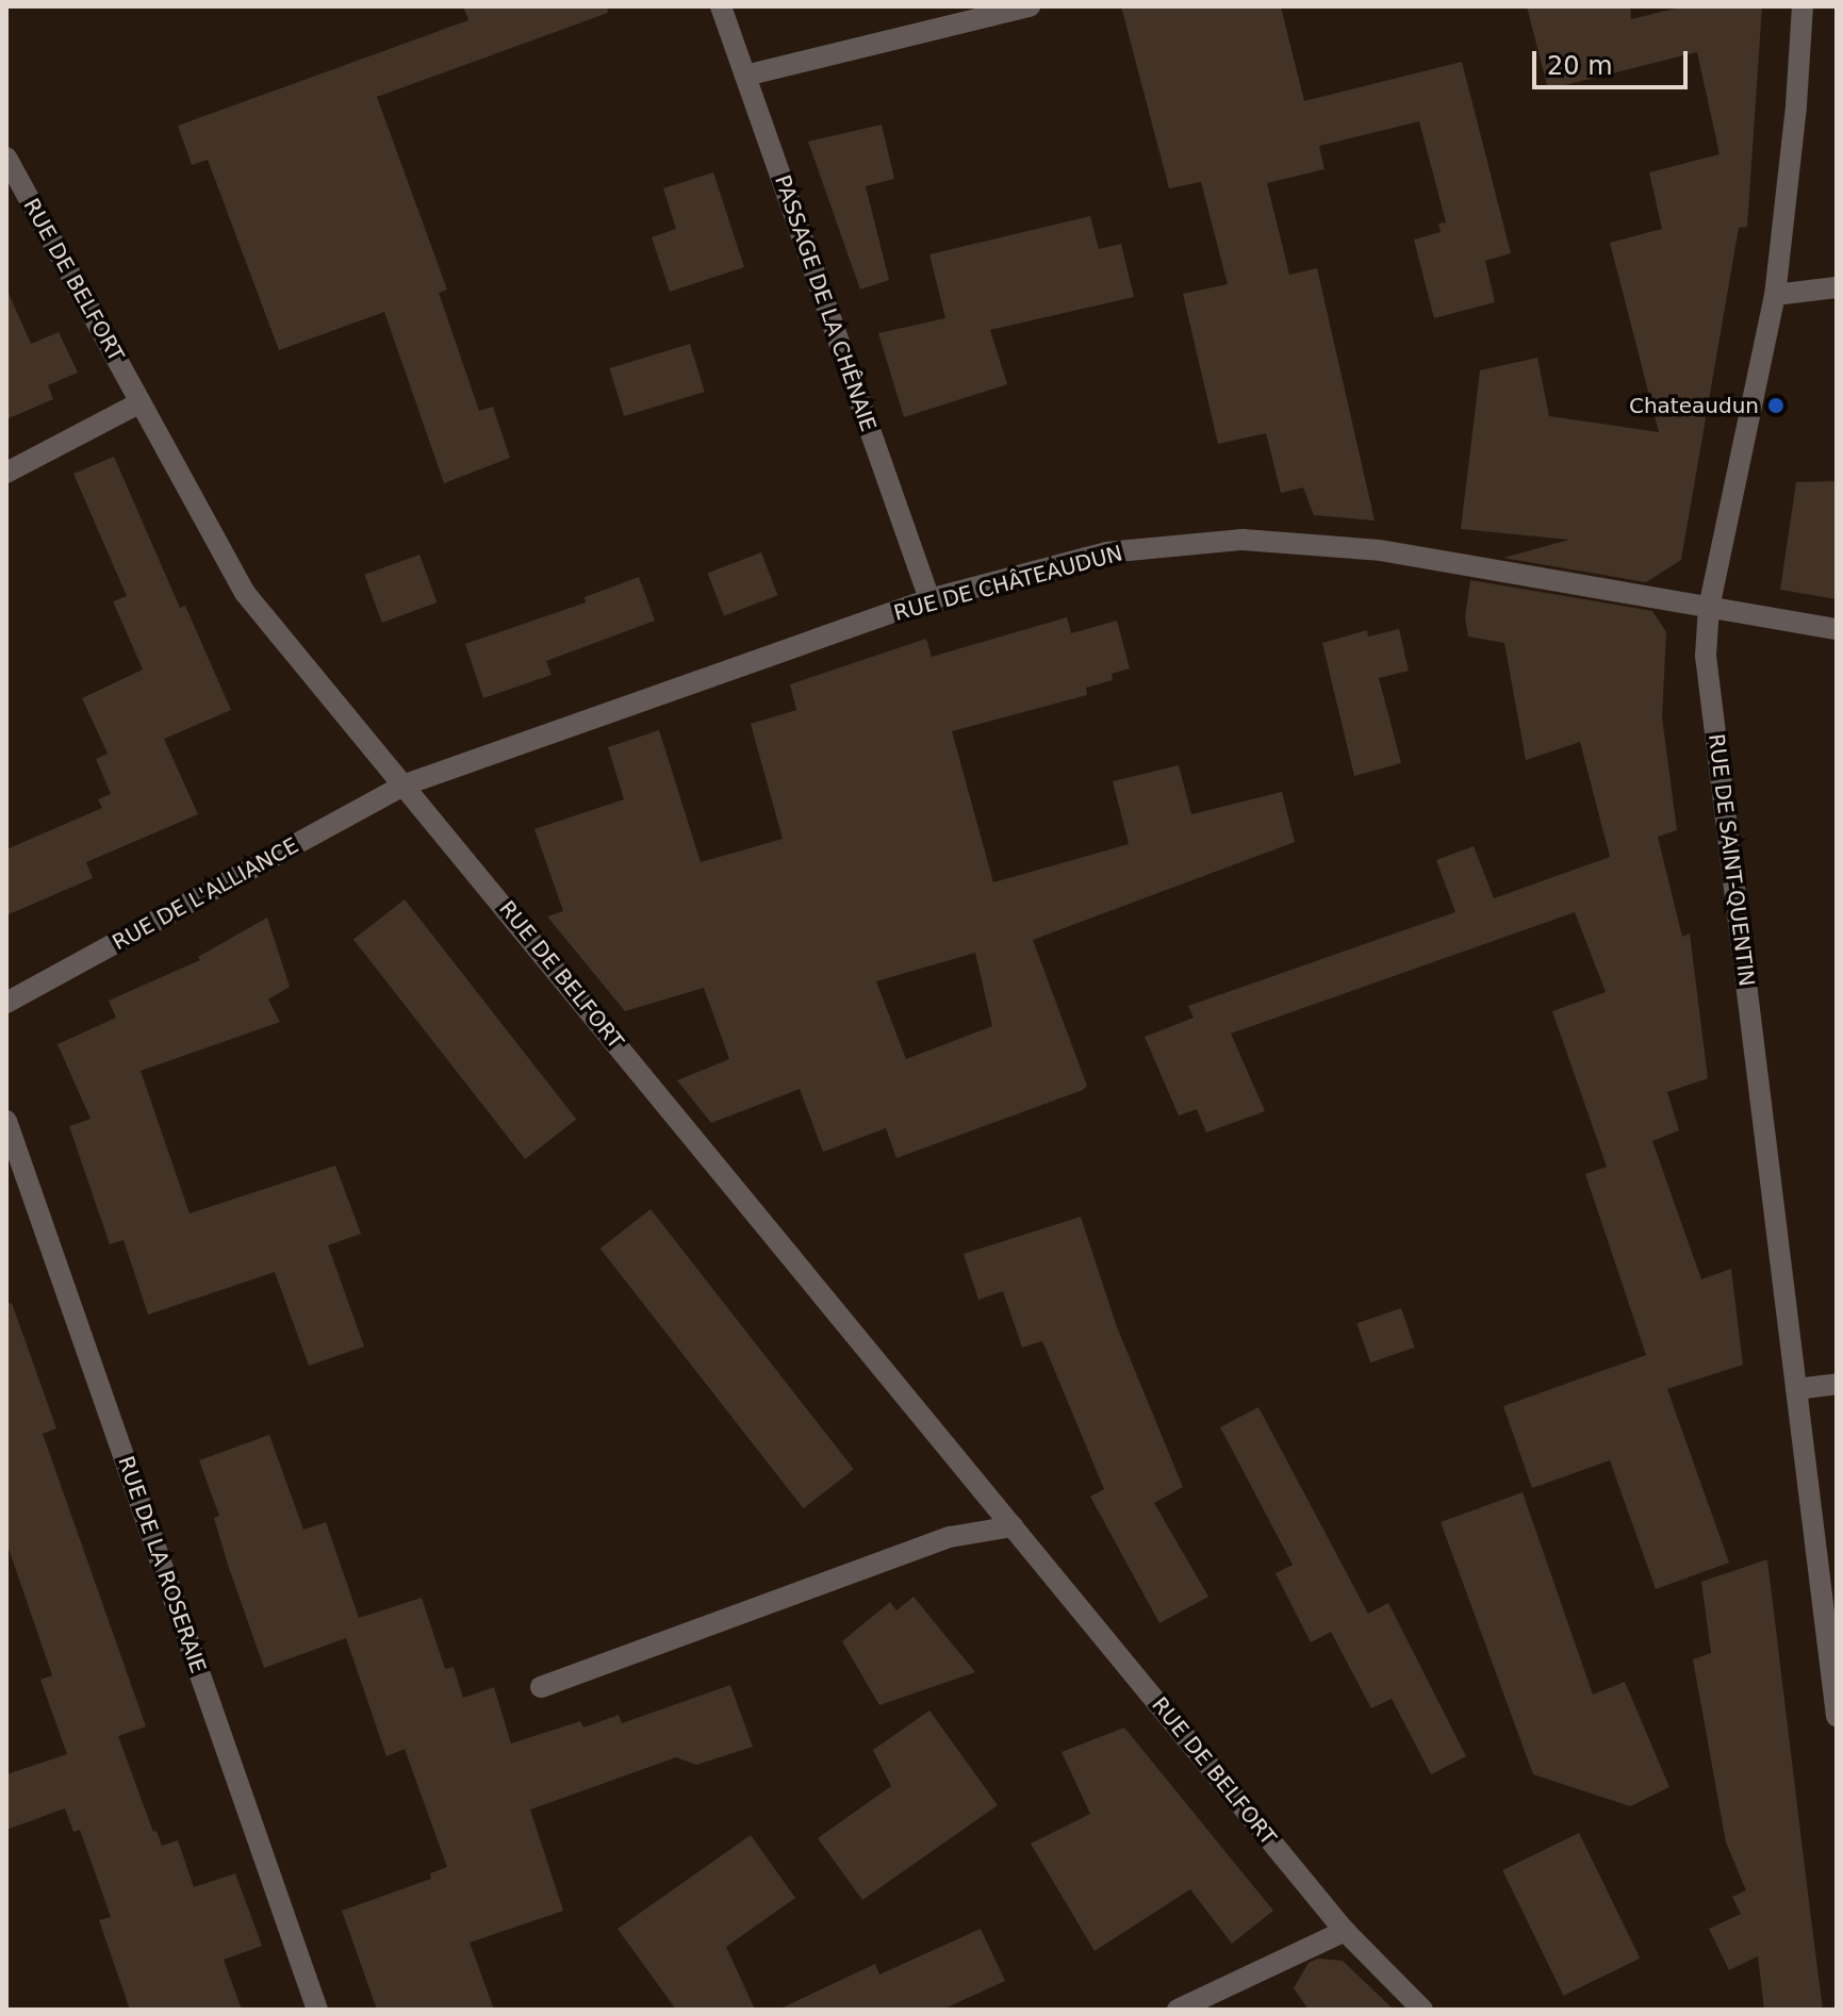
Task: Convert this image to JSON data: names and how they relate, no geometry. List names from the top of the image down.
{
  "streets": {
    "street": [
      "RUE DE BELFORT",
      "PASSAGE DE LA CHÊNAIE",
      "RUE DE CHÂTEAUDUN",
      "RUE DE SAINT-QUENTIN",
      "RUE DE L'ALLIANCE",
      "RUE DE LA ROSERAIE"
    ]
  },
  "crossings": [
    ["RUE DE BELFORT", "RUE DE CHÂTEAUDUN"],
    ["RUE DE BELFORT", "RUE DE L'ALLIANCE"],
    ["PASSAGE DE LA CHÊNAIE", "RUE DE CHÂTEAUDUN"],
    ["RUE DE CHÂTEAUDUN", "RUE DE SAINT-QUENTIN"],
    ["RUE DE CHÂTEAUDUN", "RUE DE L'ALLIANCE"]
  ],
  "places": ["Chateaudun"],
  "scale_bar": "20 m"
}
